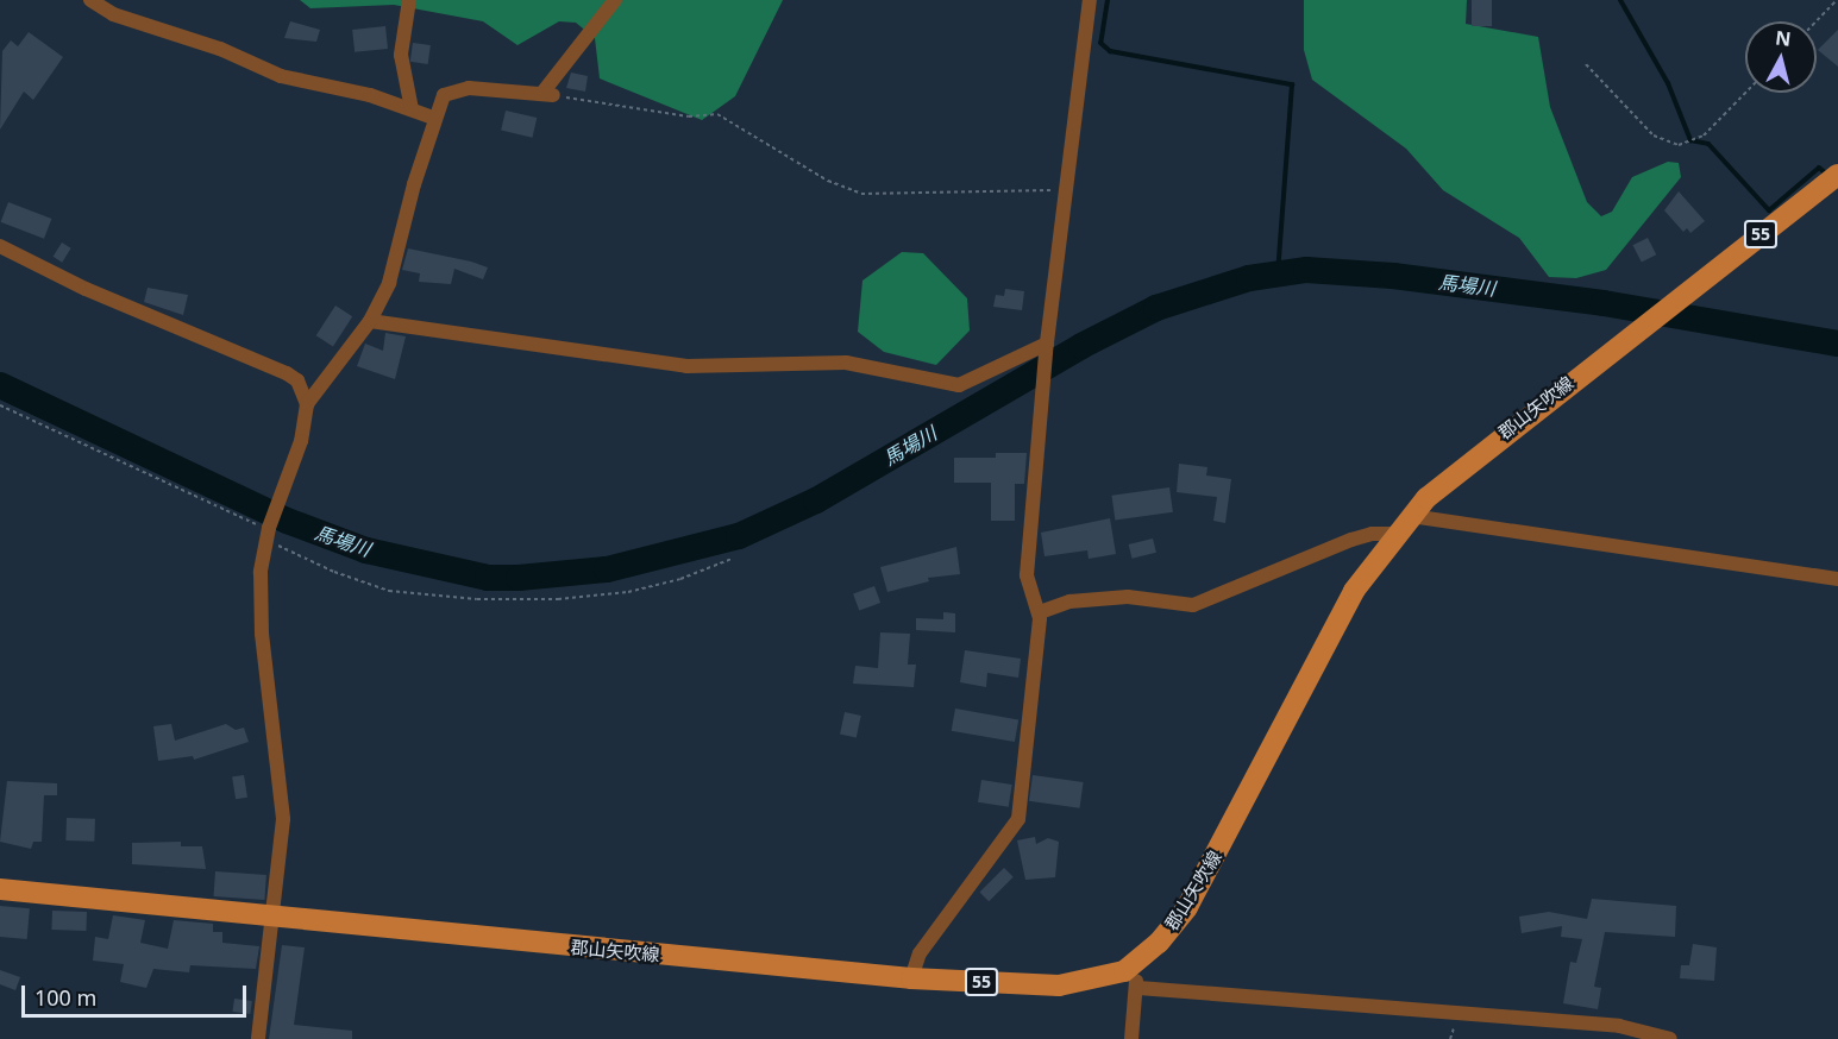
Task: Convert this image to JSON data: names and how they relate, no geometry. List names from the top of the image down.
{
  "streets": {
    "main road": ["55", "郡山矢吹線"]
  },
  "water": ["馬場川"],
  "scale_bar": "100 m",
  "north": "top"
}
